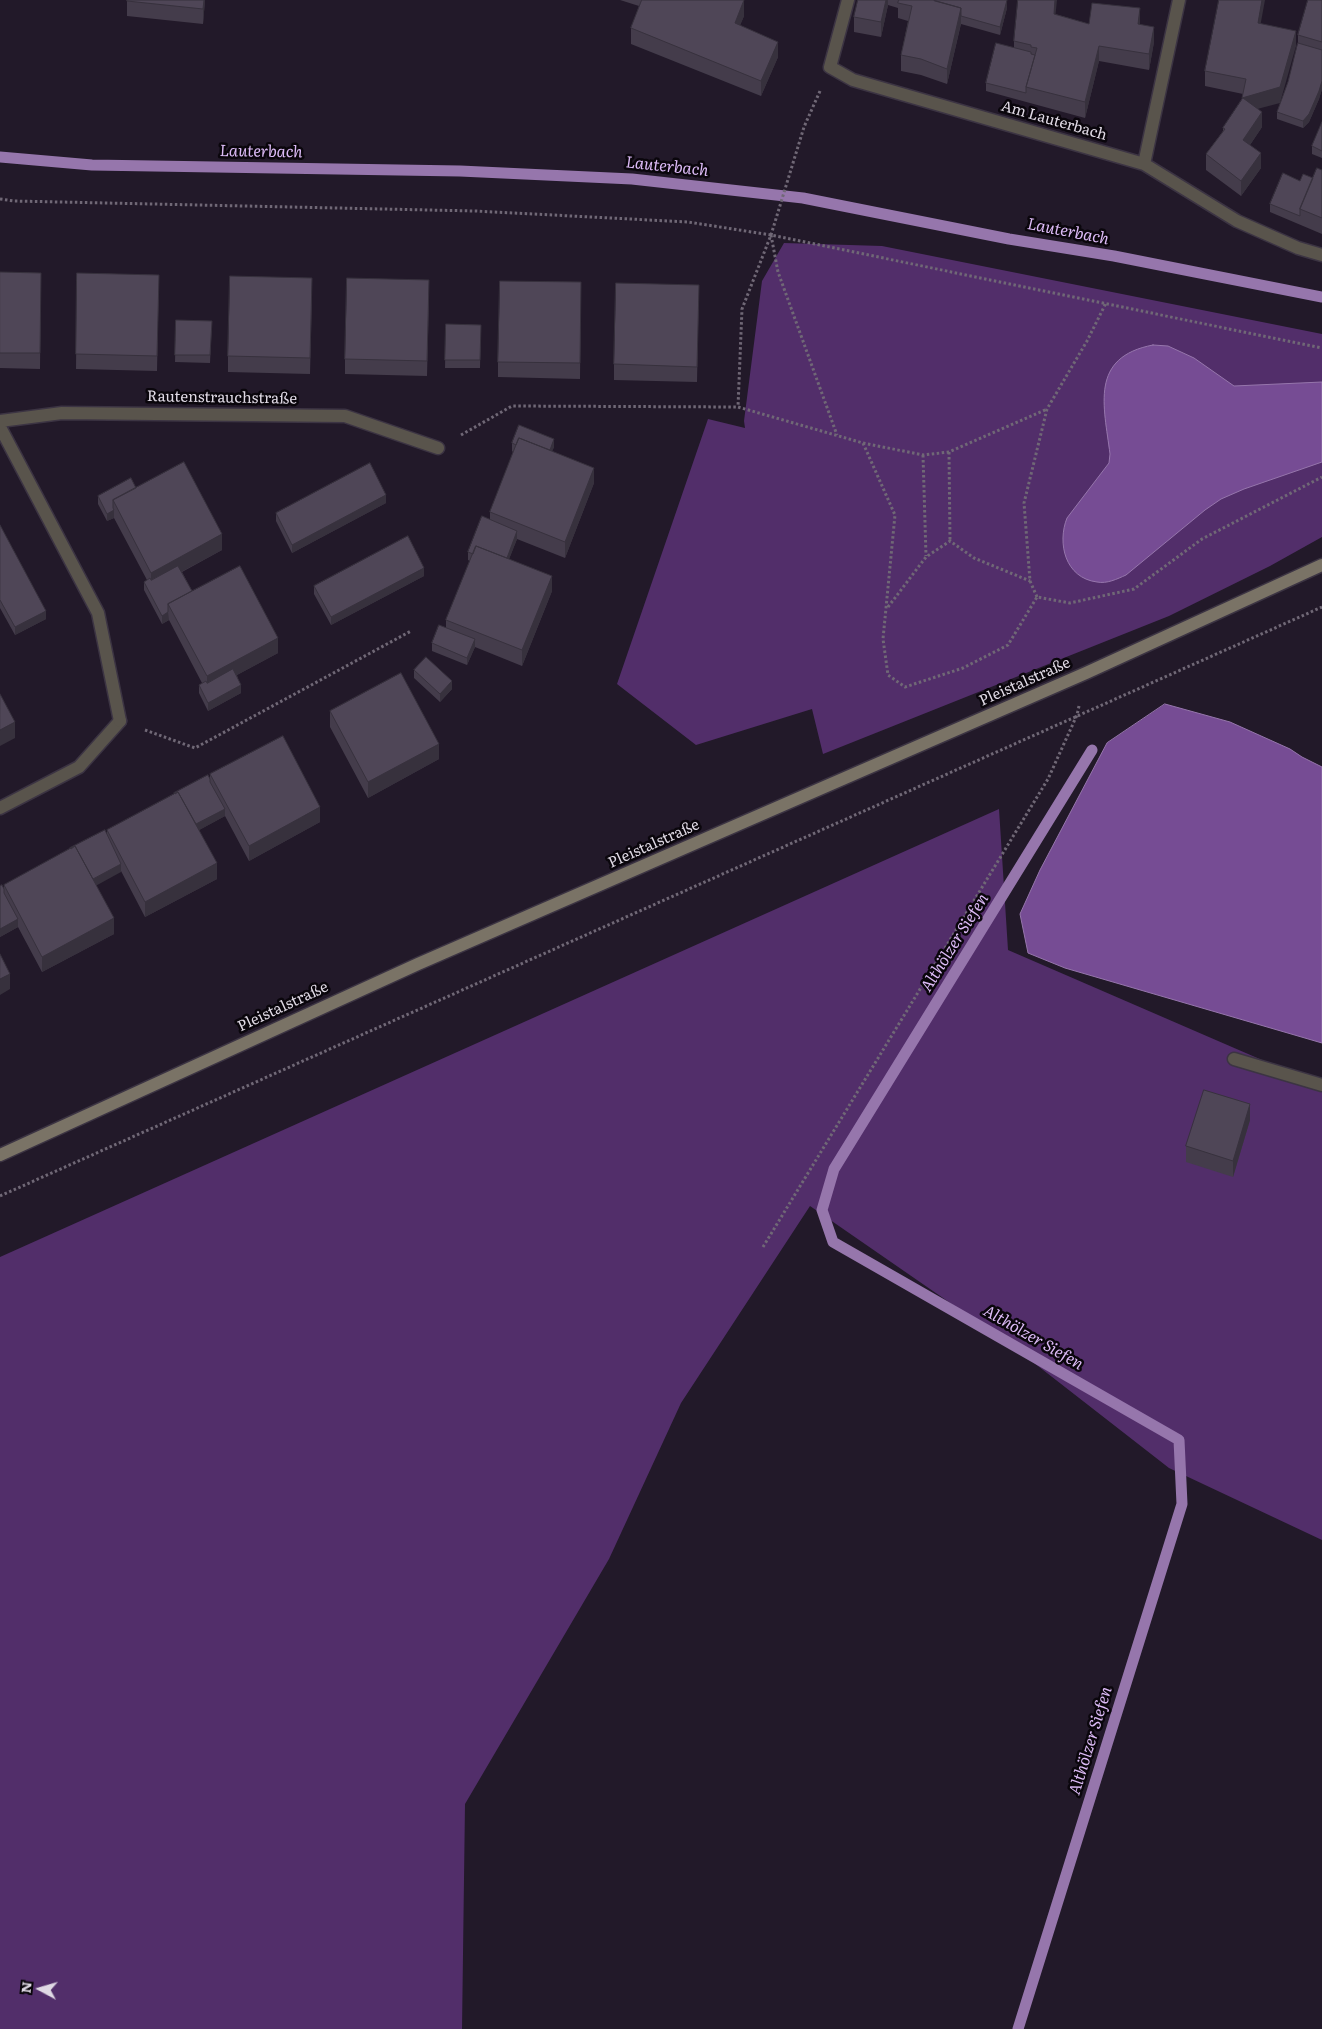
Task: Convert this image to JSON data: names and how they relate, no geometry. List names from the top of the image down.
{
  "streets": {
    "main road": ["Pleistalstraße"],
    "street": ["Am Lauterbach", "Rautenstrauchstraße"]
  },
  "water": ["Lauterbach", "Althölzer Siefen"],
  "north": "left"
}
